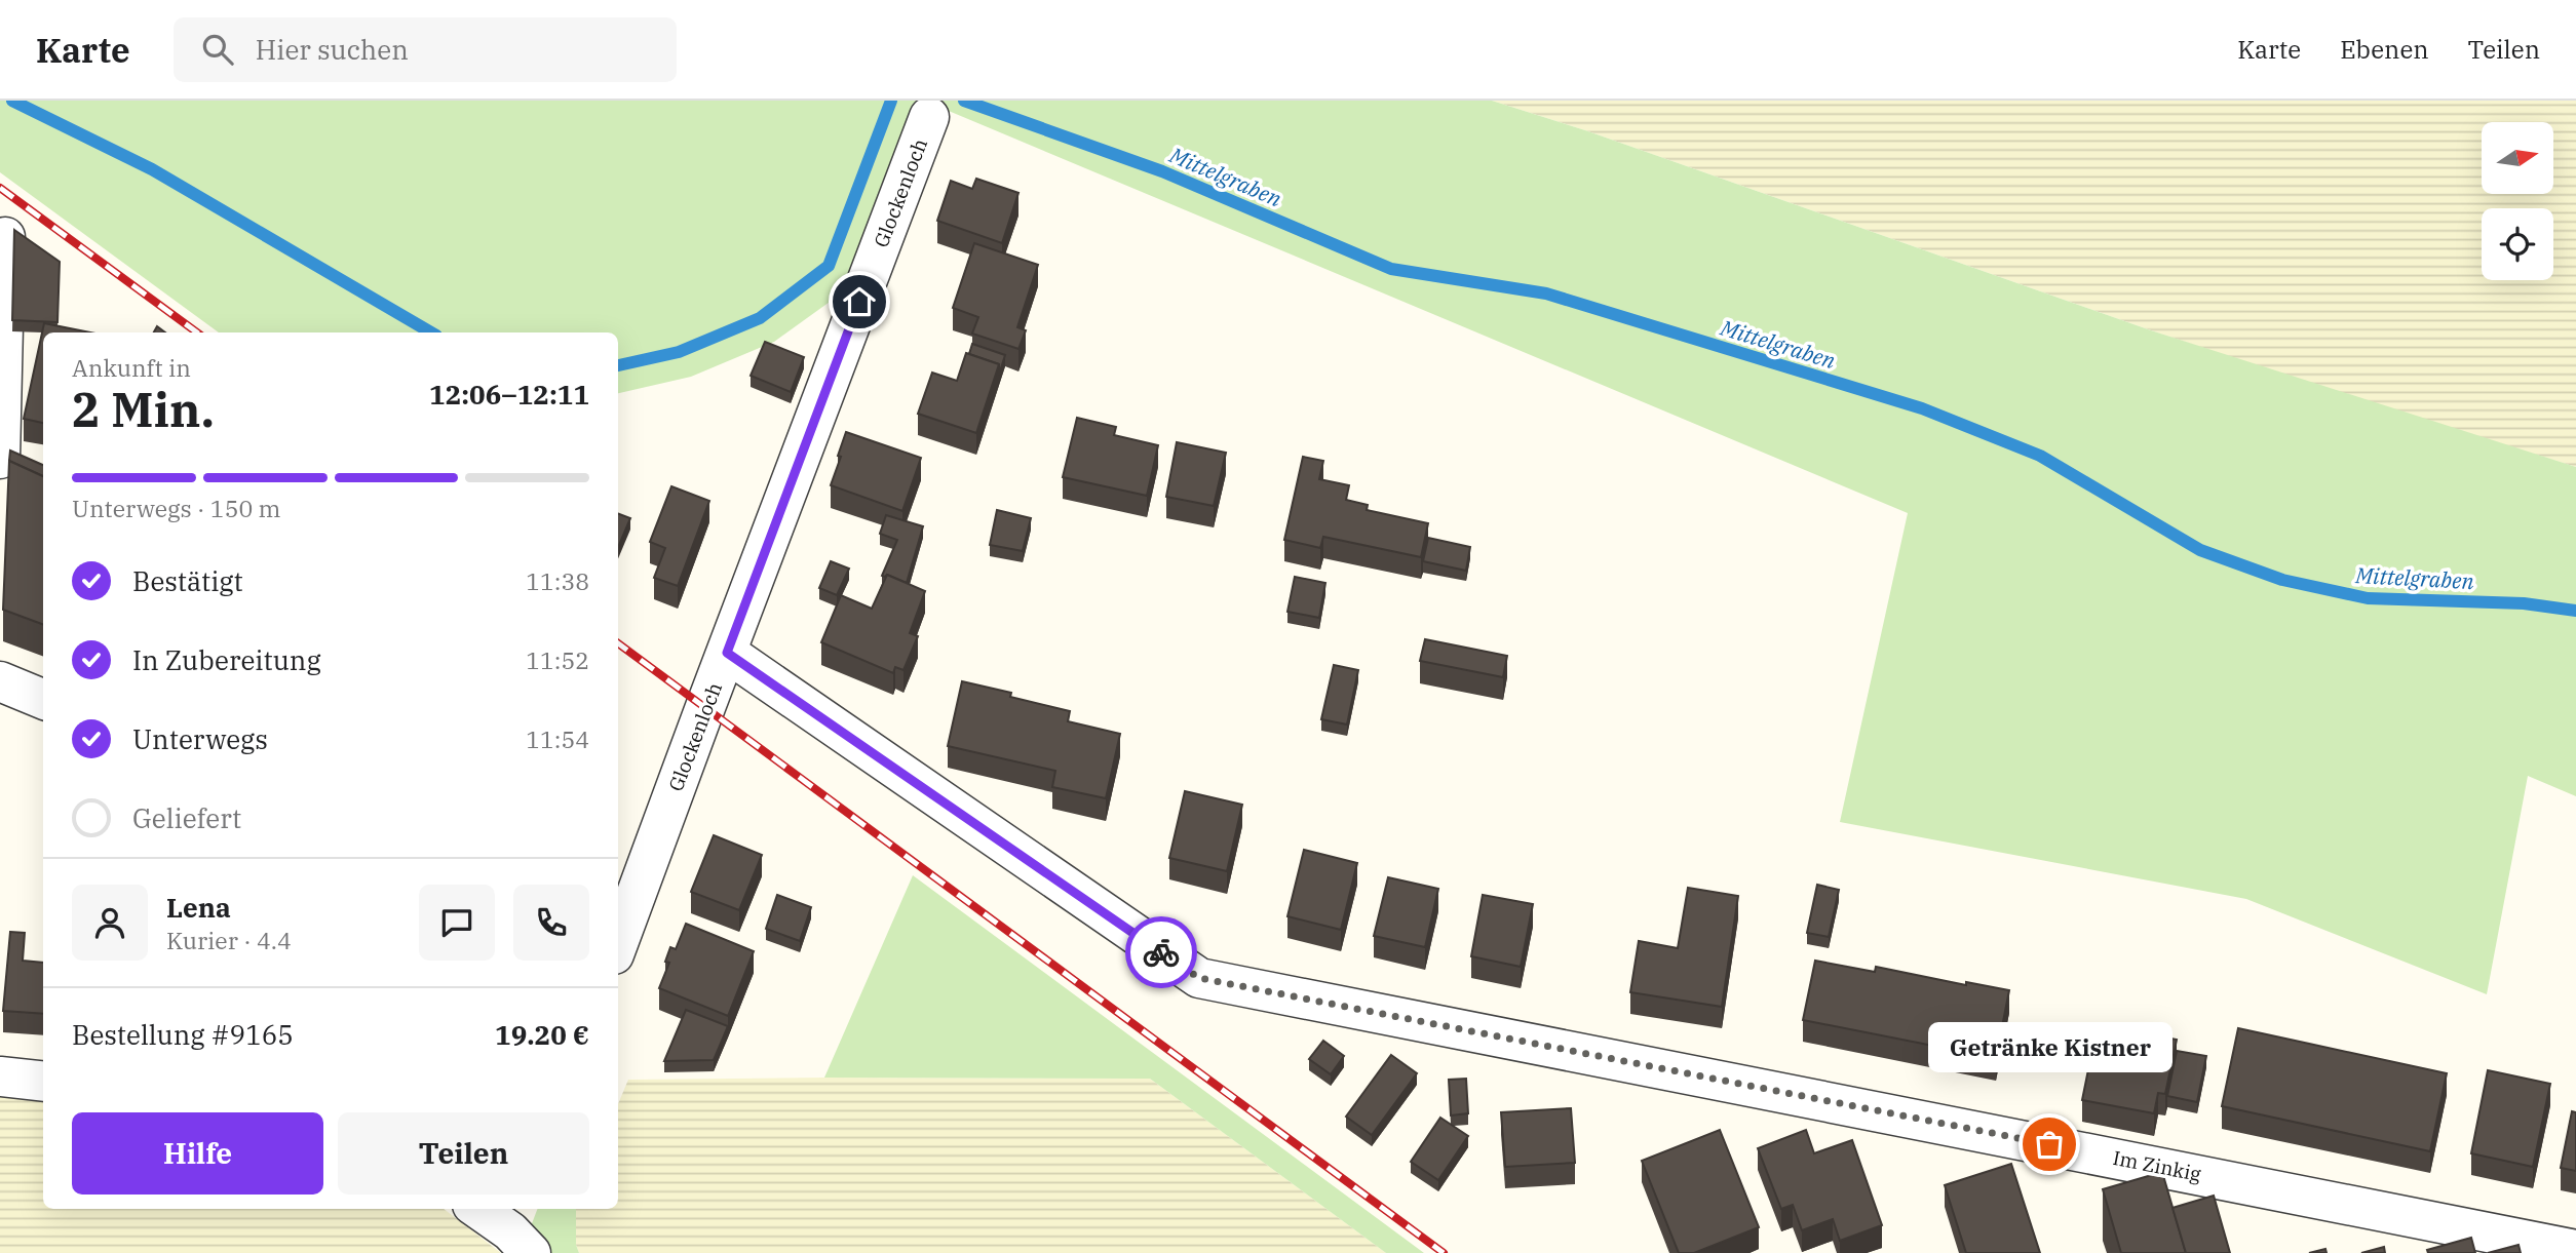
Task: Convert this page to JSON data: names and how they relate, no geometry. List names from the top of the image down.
{
  "streets": {
    "street": ["Glockenloch", "Im Zinkig"]
  },
  "crossings": [
    ["Glockenloch", "Im Zinkig"]
  ],
  "water": ["Mittelgraben"],
  "places": ["Getränke Kistner"],
  "north": "right",
  "page": {
    "header": "Karte",
    "search": "Hier suchen",
    "nav": ["Karte", "Ebenen", "Teilen"],
    "heading": ["2 Min.", "Ankunft in", "12:06–12:11"],
    "panel": [
      "Lena",
      "Kurier · 4.4",
      "Bestellung #9165",
      "19.20 €"
    ],
    "bar": "Unterwegs · 150 m",
    "list": [
      ["Bestätigt", "11:38"],
      ["In Zubereitung", "11:52"],
      ["Unterwegs", "11:54"],
      "Geliefert"
    ],
    "bubble": "Getränke Kistner",
    "buttons": ["Hilfe", "Teilen"]
  }
}
